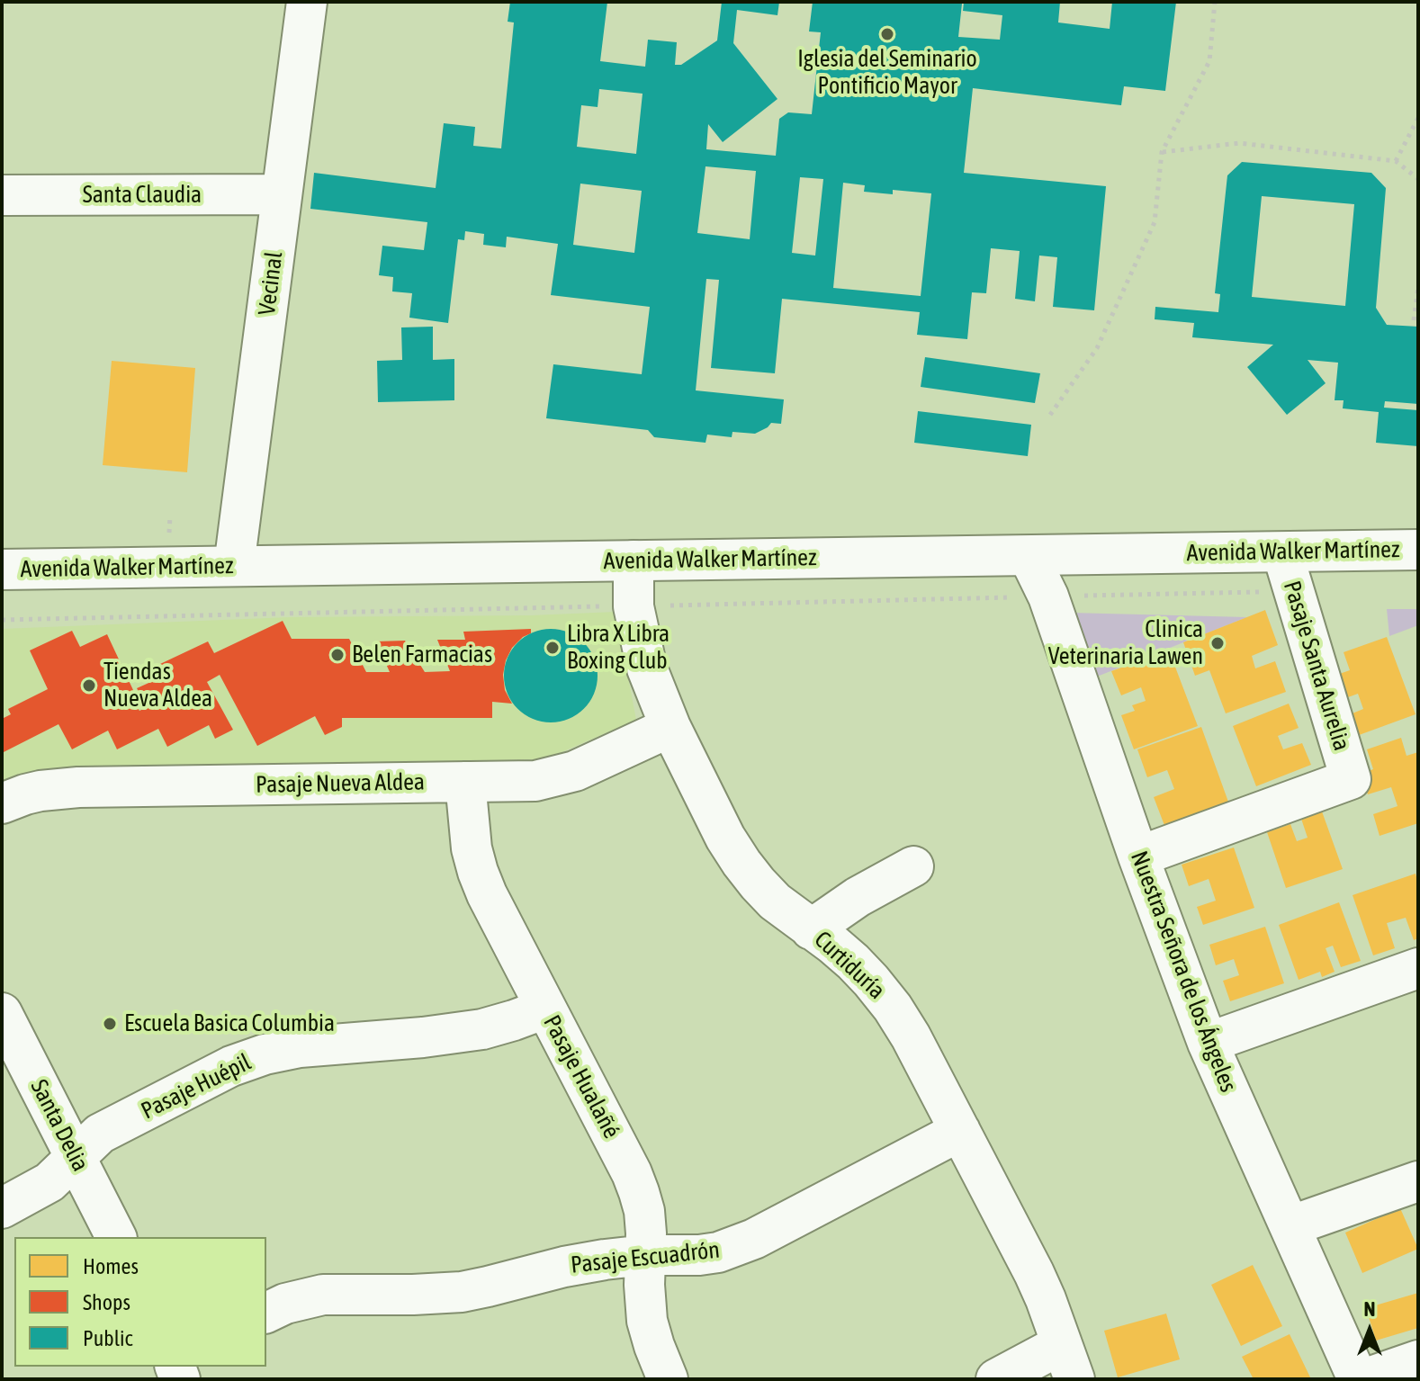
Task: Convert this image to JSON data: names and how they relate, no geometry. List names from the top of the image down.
{
  "streets": {
    "street": [
      "Santa Claudia",
      "Vecinal",
      "Avenida Walker Martínez",
      "Pasaje Santa Aurelia",
      "Pasaje Nueva Aldea",
      "Curtiduría",
      "Nuestra Señora de los Ángeles",
      "Pasaje Hualañé",
      "Pasaje Huépil",
      "Santa Delia",
      "Pasaje Escuadrón"
    ]
  },
  "crossings": [
    ["Santa Claudia", "Vecinal"],
    ["Vecinal", "Avenida Walker Martínez"],
    ["Avenida Walker Martínez", "Pasaje Santa Aurelia"],
    ["Avenida Walker Martínez", "Curtiduría"],
    ["Avenida Walker Martínez", "Nuestra Señora de los Ángeles"],
    ["Pasaje Santa Aurelia", "Nuestra Señora de los Ángeles"],
    ["Pasaje Nueva Aldea", "Curtiduría"],
    ["Pasaje Nueva Aldea", "Pasaje Hualañé"],
    ["Curtiduría", "Pasaje Escuadrón"],
    ["Pasaje Hualañé", "Pasaje Huépil"],
    ["Pasaje Hualañé", "Pasaje Escuadrón"],
    ["Pasaje Huépil", "Santa Delia"]
  ],
  "places": [
    "Iglesia del Seminario Pontificio Mayor",
    "Clinica Veterinaria Lawen",
    "Libra X Libra Boxing Club",
    "Belen Farmacias",
    "Tiendas Nueva Aldea",
    "Escuela Basica Columbia"
  ],
  "legend": ["Homes", "Shops", "Public"],
  "north": "top"
}
